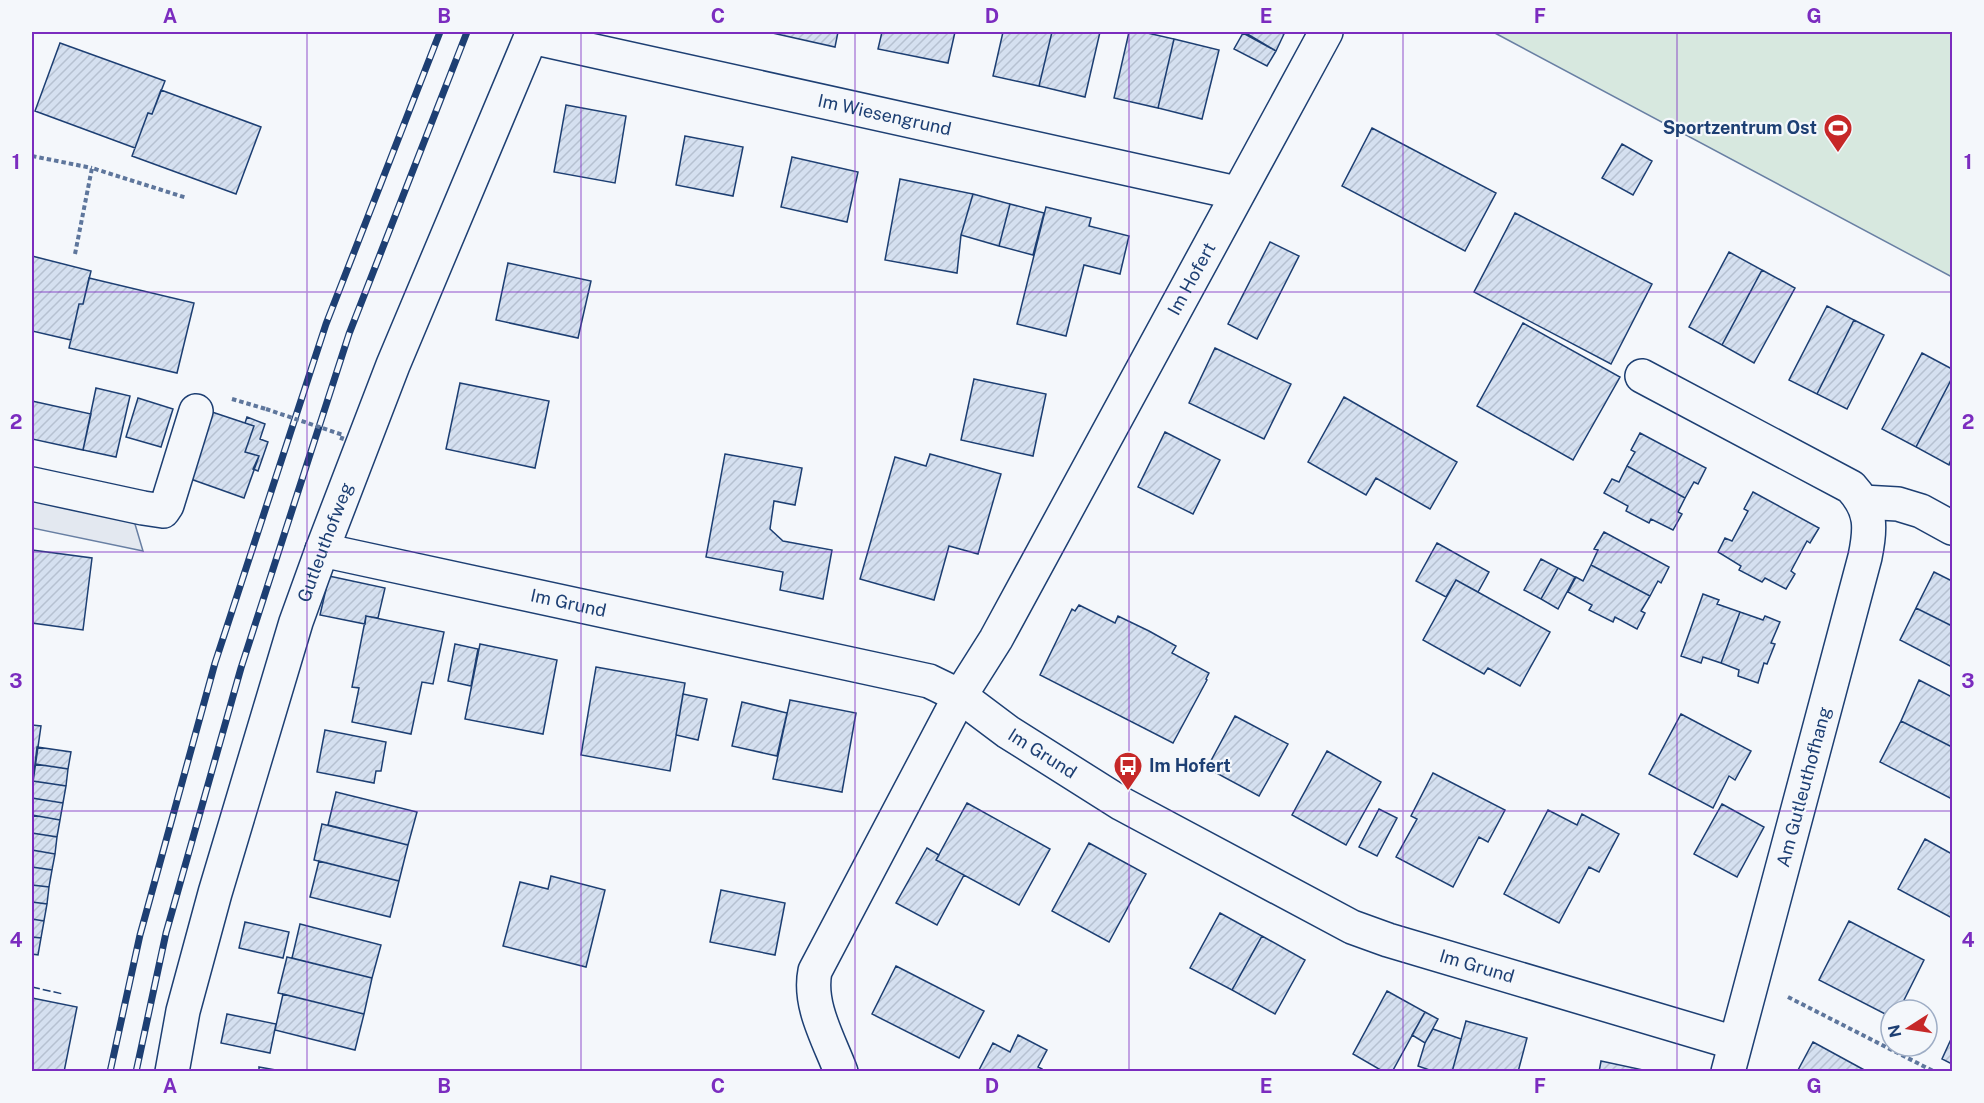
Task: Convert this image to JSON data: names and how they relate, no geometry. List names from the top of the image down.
{
  "streets": {
    "street": [
      "Im Wiesengrund",
      "Im Hofert",
      "Gutleuthofweg",
      "Im Grund",
      "Am Gutleuthofhang"
    ]
  },
  "crossings": [
    ["Im Wiesengrund", "Im Hofert"],
    ["Im Wiesengrund", "Gutleuthofweg"],
    ["Im Hofert", "Im Grund"],
    ["Gutleuthofweg", "Im Grund"],
    ["Im Grund", "Am Gutleuthofhang"]
  ],
  "places": {
    "sports": ["Sportzentrum Ost"],
    "bus stop": ["Im Hofert"]
  },
  "north": "left",
  "grid": {
    "columns": [
      "A",
      "B",
      "C",
      "D",
      "E",
      "F",
      "G"
    ],
    "rows": [
      "1",
      "2",
      "3",
      "4"
    ]
  }
}
